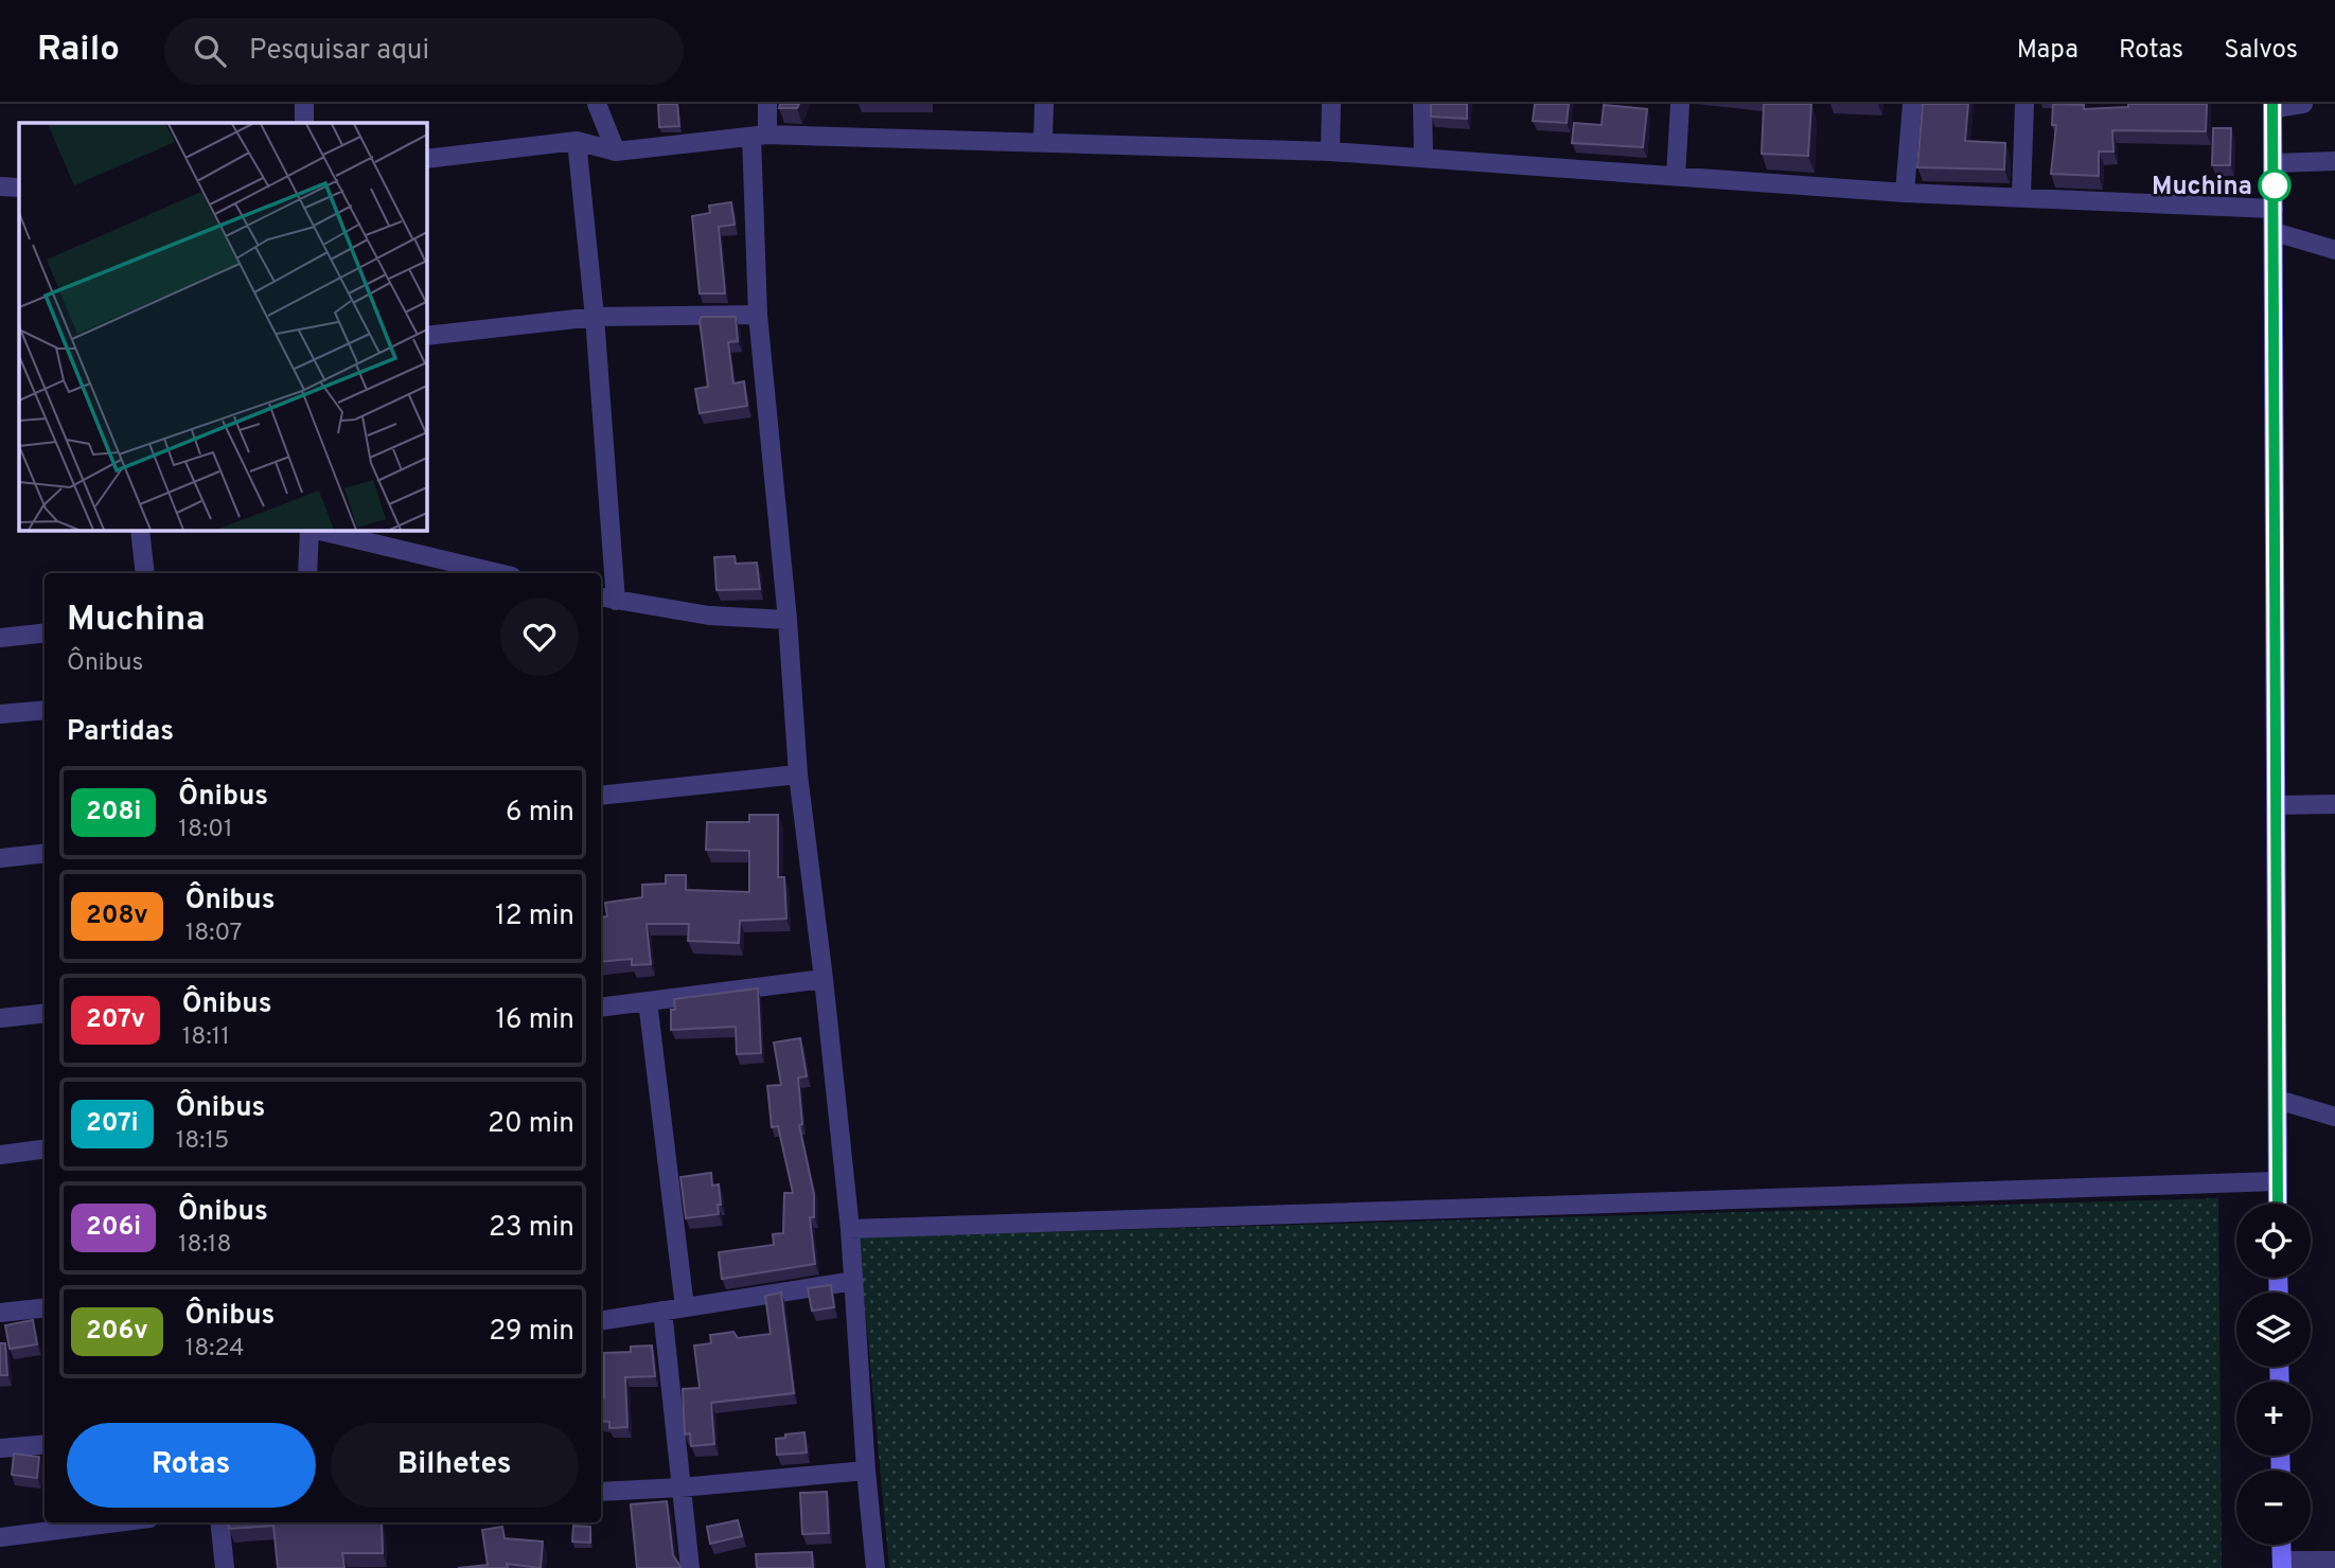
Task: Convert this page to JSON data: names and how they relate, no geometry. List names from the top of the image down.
{
  "places": ["Muchina"],
  "lines": ["bus line 208i"],
  "page": {
    "header": "Railo",
    "search": "Pesquisar aqui",
    "nav": ["Mapa", "Rotas", "Salvos"],
    "heading": [
      ["Muchina", "Ônibus"],
      "Partidas"
    ],
    "list": [
      {
        "mark": "208i",
        "name": "Ônibus",
        "note": "18:01",
        "value": "6 min"
      },
      {
        "mark": "208v",
        "name": "Ônibus",
        "note": "18:07",
        "value": "12 min"
      },
      {
        "mark": "207v",
        "name": "Ônibus",
        "note": "18:11",
        "value": "16 min"
      },
      {
        "mark": "207i",
        "name": "Ônibus",
        "note": "18:15",
        "value": "20 min"
      },
      {
        "mark": "206i",
        "name": "Ônibus",
        "note": "18:18",
        "value": "23 min"
      },
      {
        "mark": "206v",
        "name": "Ônibus",
        "note": "18:24",
        "value": "29 min"
      }
    ],
    "map_buttons": ["+", "−"],
    "buttons": ["Rotas", "Bilhetes"]
  }
}
